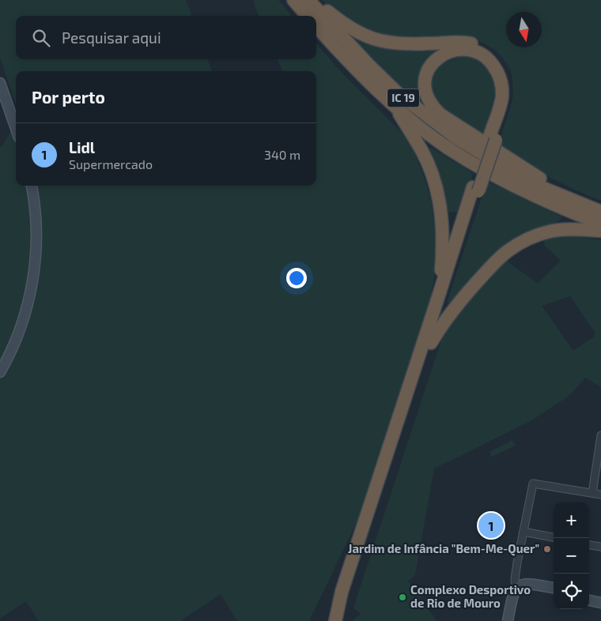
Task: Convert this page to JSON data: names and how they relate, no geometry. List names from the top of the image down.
{
  "streets": {
    "highway": ["IC 19"]
  },
  "places": ["Jardim de Infância \"Bem-Me-Quer\"", "Complexo Desportivo de Rio de Mouro"],
  "north": "bottom",
  "page": {
    "search": "Pesquisar aqui",
    "heading": "Por perto",
    "list": [
      {
        "mark": "1",
        "name": "Lidl",
        "note": "Supermercado",
        "value": "340 m"
      }
    ],
    "map_buttons": ["+", "−"],
    "pins": "1"
  }
}
